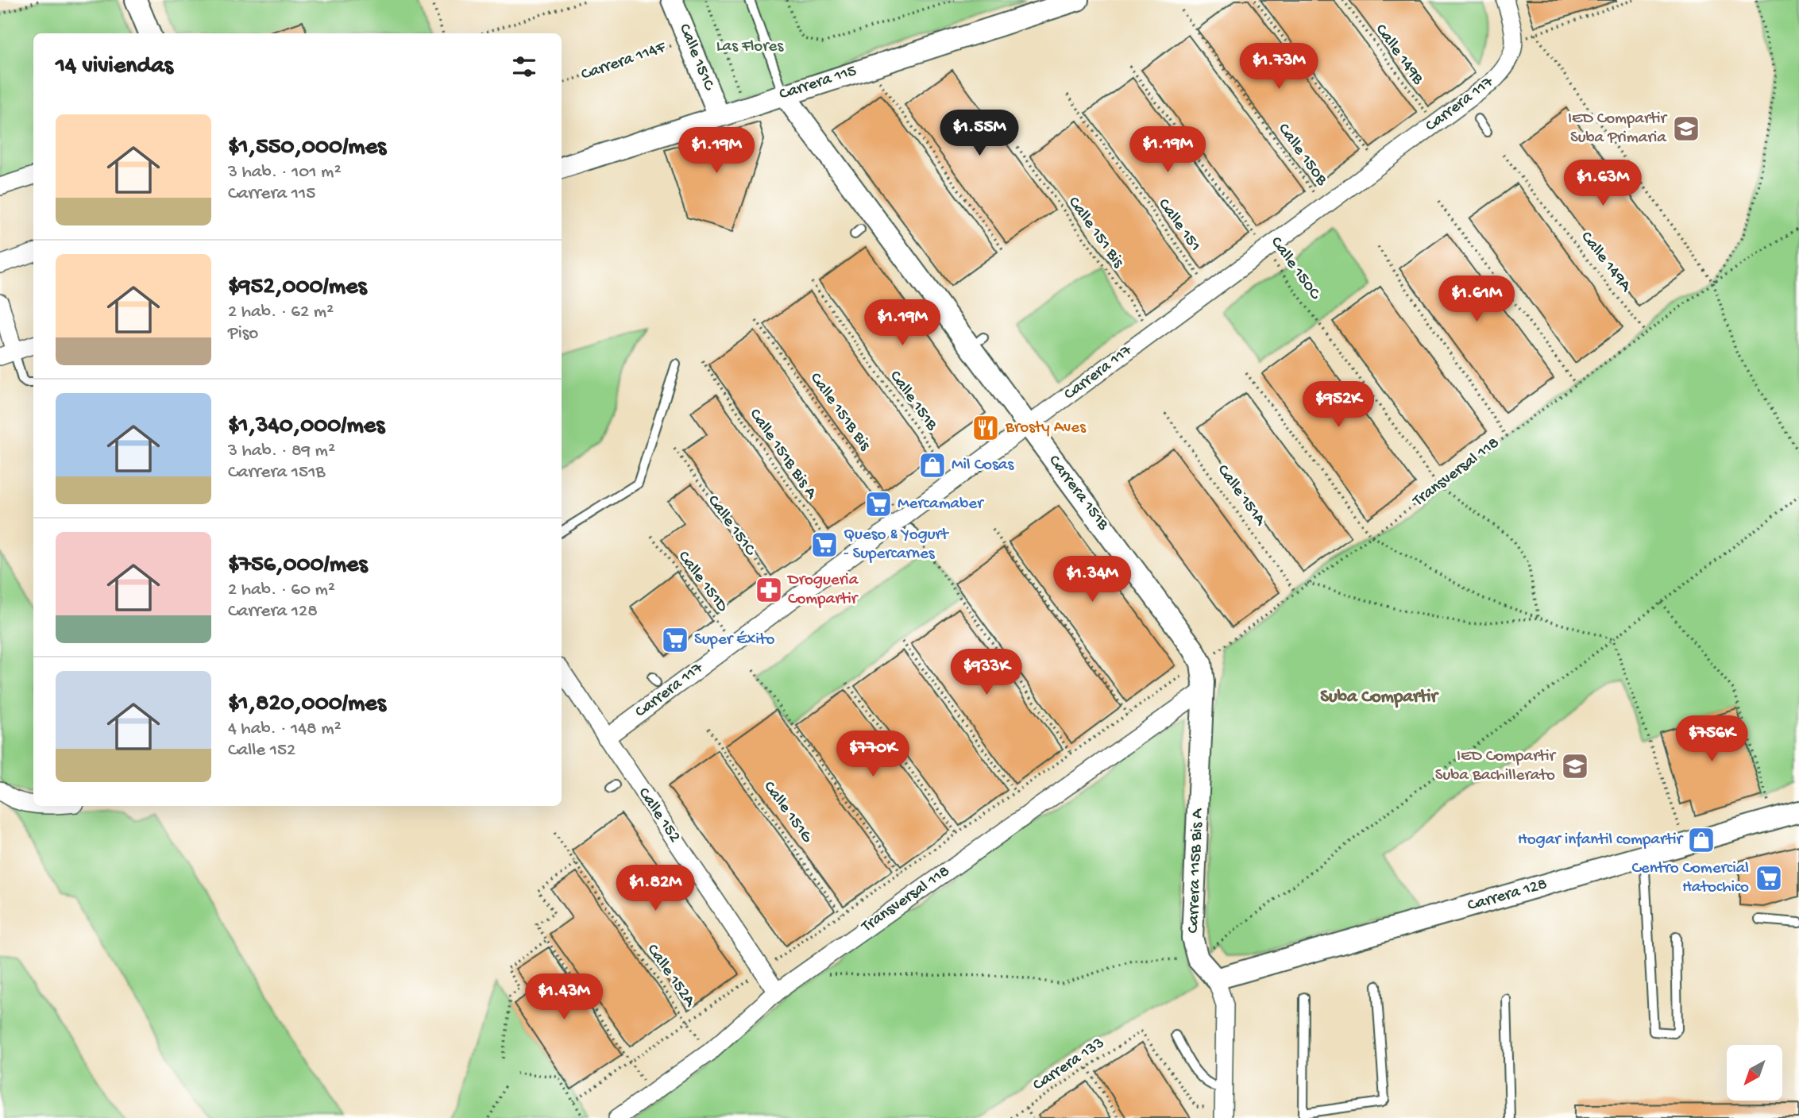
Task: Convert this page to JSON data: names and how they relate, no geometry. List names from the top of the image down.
{
  "streets": {
    "street": [
      "Calle 151C",
      "Carrera 115",
      "Carrera 117",
      "Transversal 118",
      "Carrera 151B",
      "Calle 152",
      "Carrera 115B Bis A",
      "Carrera 128"
    ],
    "path": [
      "Calle 149B",
      "Carrera 114F",
      "Calle 150B",
      "Calle 151",
      "Calle 151 Bis",
      "Calle 149A",
      "Calle 150C",
      "Calle 151B",
      "Calle 151B Bis",
      "Calle 151B Bis A",
      "Calle 151A",
      "Calle 151D",
      "Calle 151G",
      "Calle 152A",
      "Carrera 133"
    ]
  },
  "crossings": [
    ["Calle 149B", "Carrera 117"],
    ["Calle 151C", "Carrera 114F"],
    ["Calle 151C", "Carrera 115"],
    ["Calle 151C", "Carrera 117"],
    ["Carrera 115", "Carrera 151B"],
    ["Carrera 117", "Calle 150B"],
    ["Carrera 117", "Calle 151"],
    ["Carrera 117", "Calle 151 Bis"],
    ["Carrera 117", "Calle 150C"],
    ["Carrera 117", "Calle 151B"],
    ["Carrera 117", "Calle 151B Bis"],
    ["Carrera 117", "Calle 151B Bis A"],
    ["Carrera 117", "Carrera 151B"],
    ["Carrera 117", "Calle 151D"],
    ["Carrera 117", "Calle 152"],
    ["Calle 149A", "Transversal 118"],
    ["Calle 150C", "Transversal 118"],
    ["Transversal 118", "Carrera 151B"],
    ["Transversal 118", "Calle 151A"],
    ["Transversal 118", "Calle 152"],
    ["Transversal 118", "Carrera 115B Bis A"],
    ["Transversal 118", "Calle 152A"],
    ["Carrera 151B", "Carrera 115B Bis A"],
    ["Carrera 115B Bis A", "Carrera 128"],
    ["Carrera 115B Bis A", "Carrera 133"]
  ],
  "districts": ["Suba Compartir"],
  "parks": ["Las Flores"],
  "places": {
    "school or university": ["IED Compartir Suba Primaria", "IED Compartir Suba Bachillerato"],
    "restaurant": ["Brosty Aves"],
    "shop": ["Mil Cosas", "Hogar infantil compartir"],
    "supermarket": [
      "Mercamaber",
      "Queso & Yogurt - Supercarnes",
      "Super Éxito",
      "Centro Comercial Hatochico"
    ],
    "pharmacy": ["Drogueria Compartir"]
  },
  "north": "bottom left",
  "page": {
    "heading": "14 viviendas",
    "price": [
      "$1.73M",
      "$1.55M",
      "$1.19M",
      "$1.19M",
      "$1.63M",
      "$1.61M",
      "$1.19M",
      "$952K",
      "$1.34M",
      "$933K",
      "$756K",
      "$770K",
      "$1.82M",
      "$1.43M"
    ],
    "list": [
      {
        "name": "$1,550,000/mes",
        "note": "3 hab. · 101 m² · Carrera 115"
      },
      {
        "name": "$952,000/mes",
        "note": "2 hab. · 62 m² · Piso"
      },
      {
        "name": "$1,340,000/mes",
        "note": "3 hab. · 89 m² · Carrera 151B"
      },
      {
        "name": "$756,000/mes",
        "note": "2 hab. · 60 m² · Carrera 128"
      },
      {
        "name": "$1,820,000/mes",
        "note": "4 hab. · 148 m² · Calle 152"
      }
    ]
  }
}
